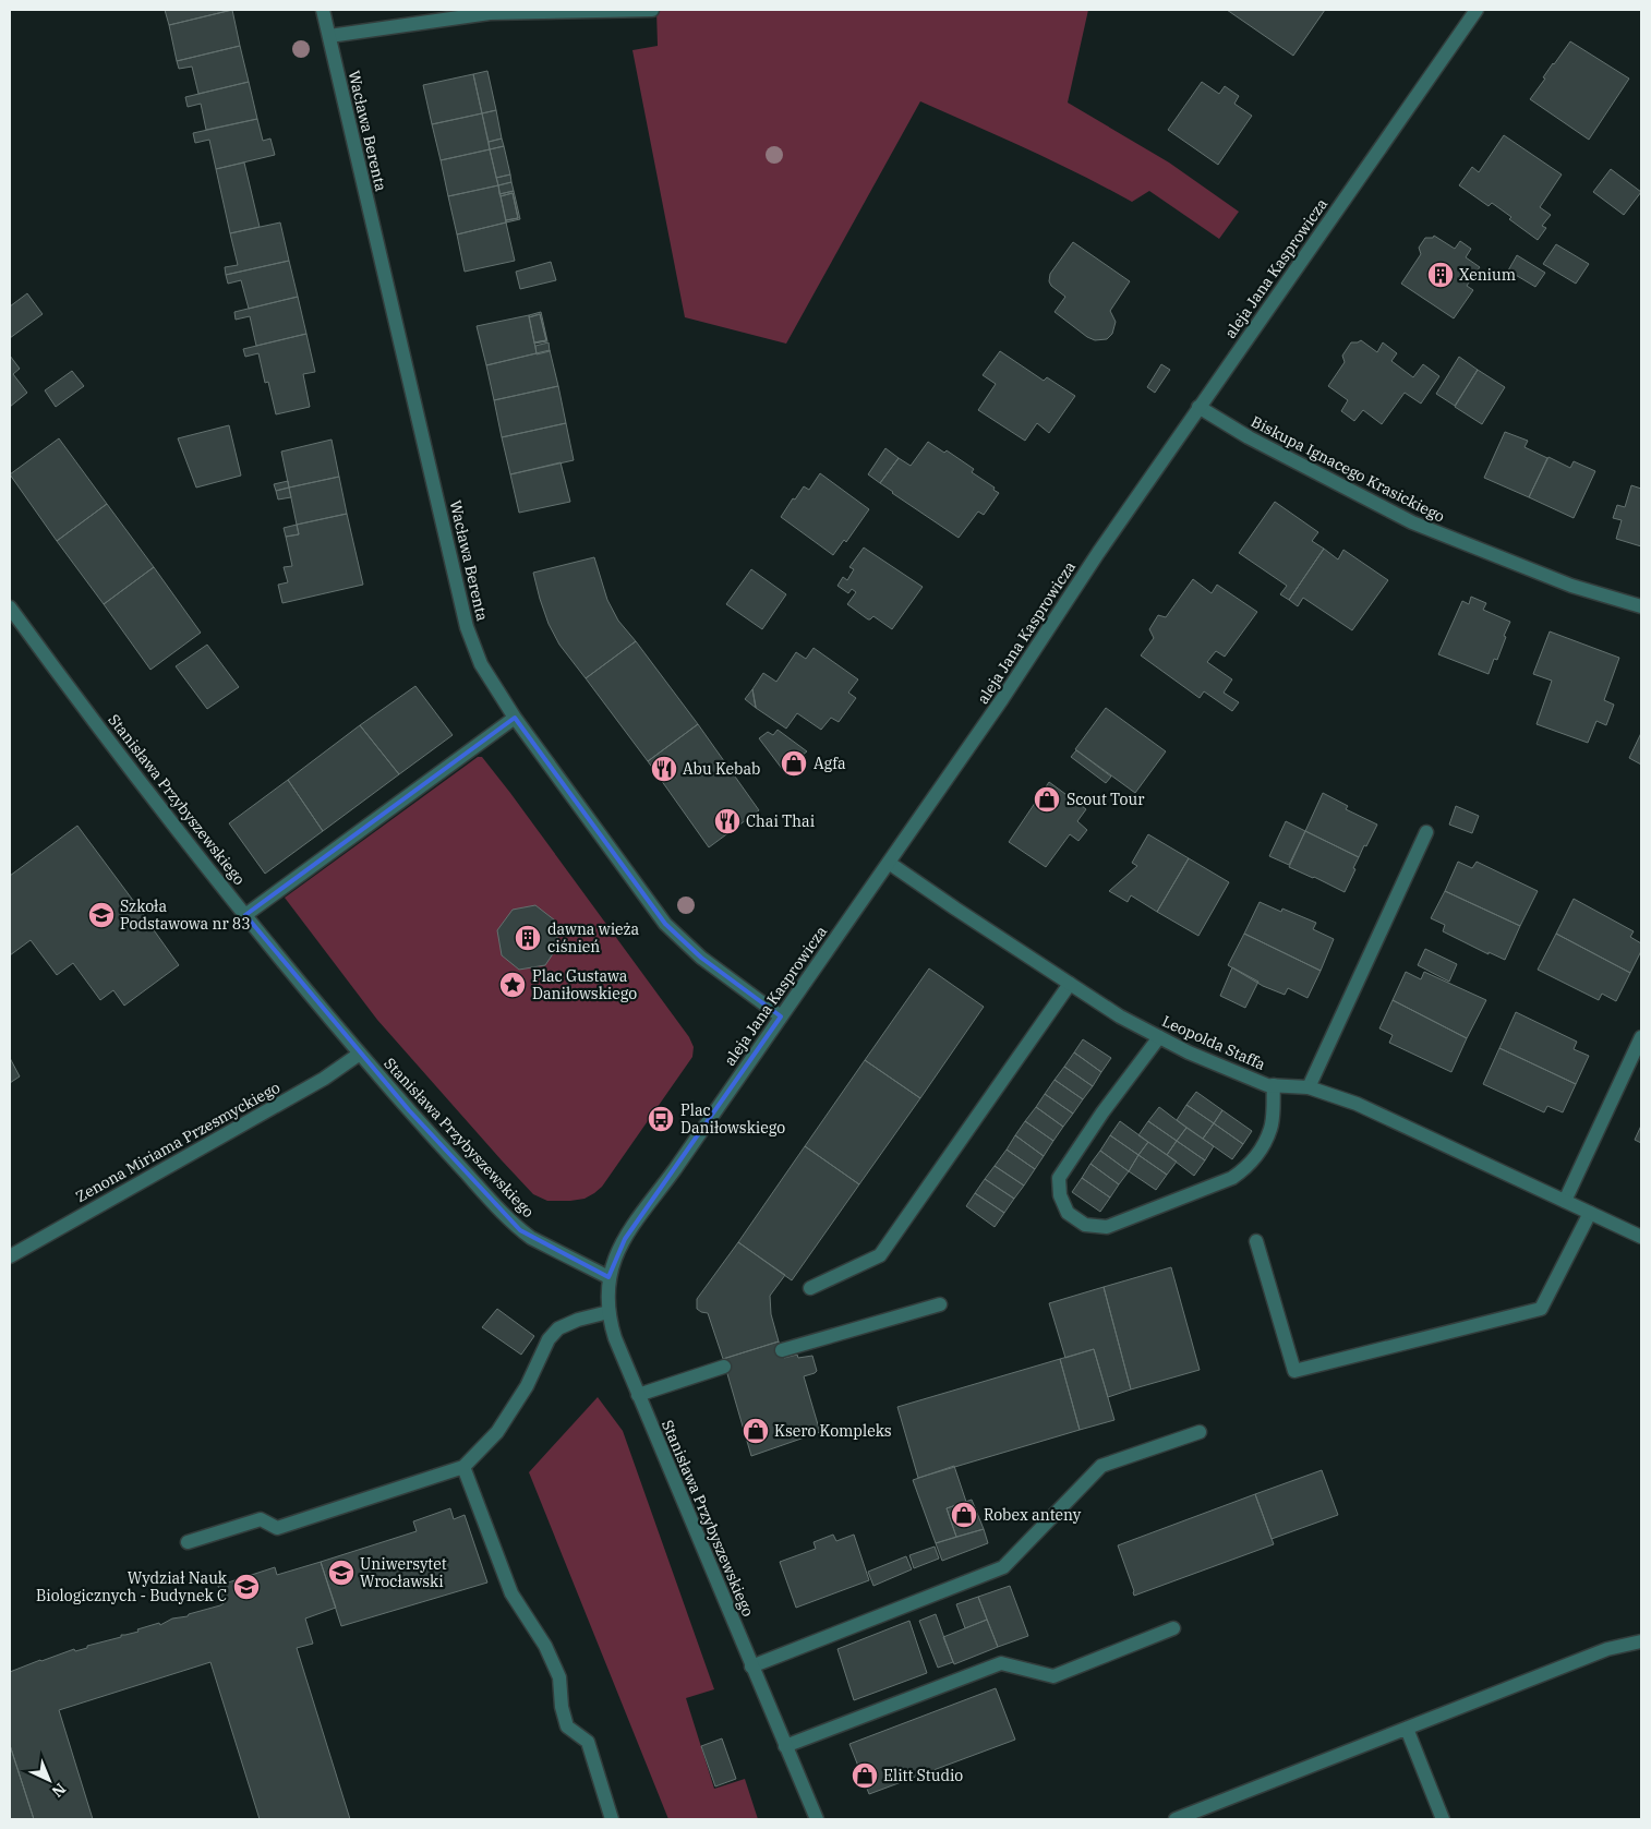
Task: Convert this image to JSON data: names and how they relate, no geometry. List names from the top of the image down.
{
  "streets": {
    "street": [
      "Wacława Berenta",
      "aleja Jana Kasprowicza",
      "Biskupa Ignacego Krasickiego",
      "Stanisława Przybyszewskiego",
      "Leopolda Staffa",
      "Zenona Miriama Przesmyckiego"
    ]
  },
  "crossings": [
    ["Wacława Berenta", "aleja Jana Kasprowicza"],
    ["aleja Jana Kasprowicza", "Biskupa Ignacego Krasickiego"],
    ["aleja Jana Kasprowicza", "Stanisława Przybyszewskiego"],
    ["aleja Jana Kasprowicza", "Leopolda Staffa"],
    ["Stanisława Przybyszewskiego", "Zenona Miriama Przesmyckiego"]
  ],
  "places": {
    "building": ["Xenium", "dawna wieża ciśnień"],
    "shop": [
      "Agfa",
      "Scout Tour",
      "Ksero Kompleks",
      "Robex anteny",
      "Elitt Studio"
    ],
    "restaurant": ["Abu Kebab", "Chai Thai"],
    "school or university": ["Szkoła Podstawowa nr 83", "Uniwersytet Wrocławski", "Wydział Nauk Biologicznych - Budynek C"],
    "place": ["Plac Gustawa Daniłowskiego"],
    "bus stop": ["Plac Daniłowskiego"]
  },
  "north": "bottom right"
}
